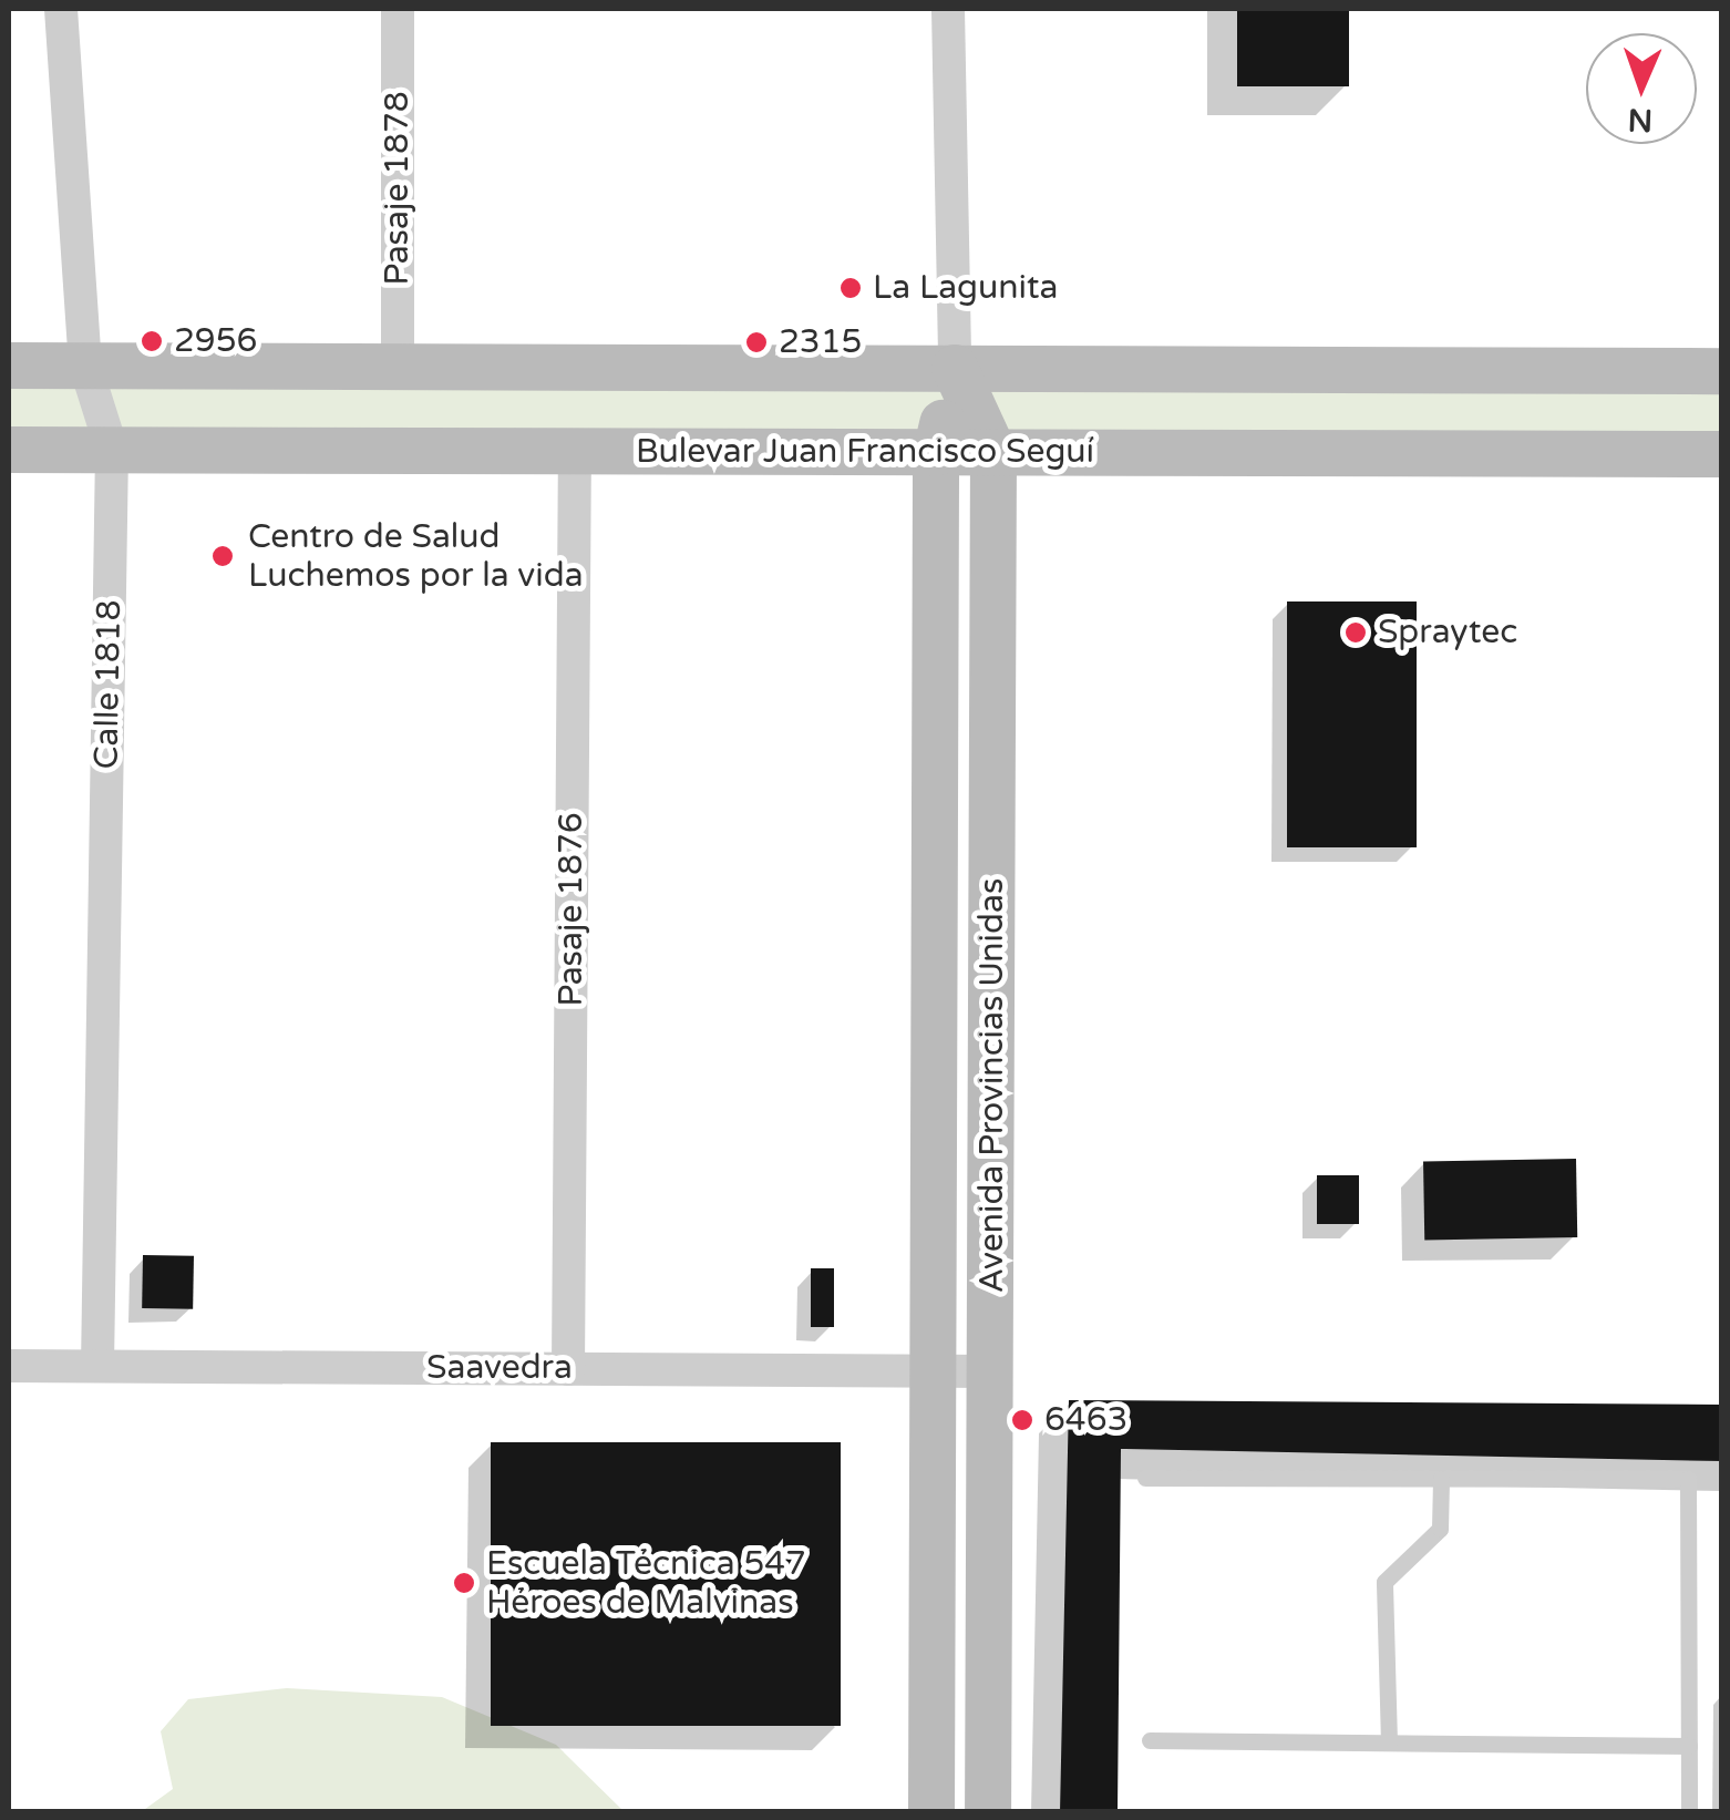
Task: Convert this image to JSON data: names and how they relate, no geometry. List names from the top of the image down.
{
  "streets": {
    "main road": ["Bulevar Juan Francisco Seguí", "Avenida Provincias Unidas"],
    "street": [
      "Pasaje 1878",
      "Calle 1818",
      "Pasaje 1876",
      "Saavedra"
    ]
  },
  "crossings": [
    ["Bulevar Juan Francisco Seguí", "Calle 1818"],
    ["Bulevar Juan Francisco Seguí", "Pasaje 1876"],
    ["Bulevar Juan Francisco Seguí", "Avenida Provincias Unidas"],
    ["Calle 1818", "Saavedra"],
    ["Pasaje 1876", "Saavedra"],
    ["Avenida Provincias Unidas", "Saavedra"]
  ],
  "places": [
    "La Lagunita",
    "2956",
    "2315",
    "Centro de Salud Luchemos por la vida",
    "Spraytec",
    "6463",
    "Escuela Técnica 547 Héroes de Malvinas"
  ],
  "north": "bottom"
}
